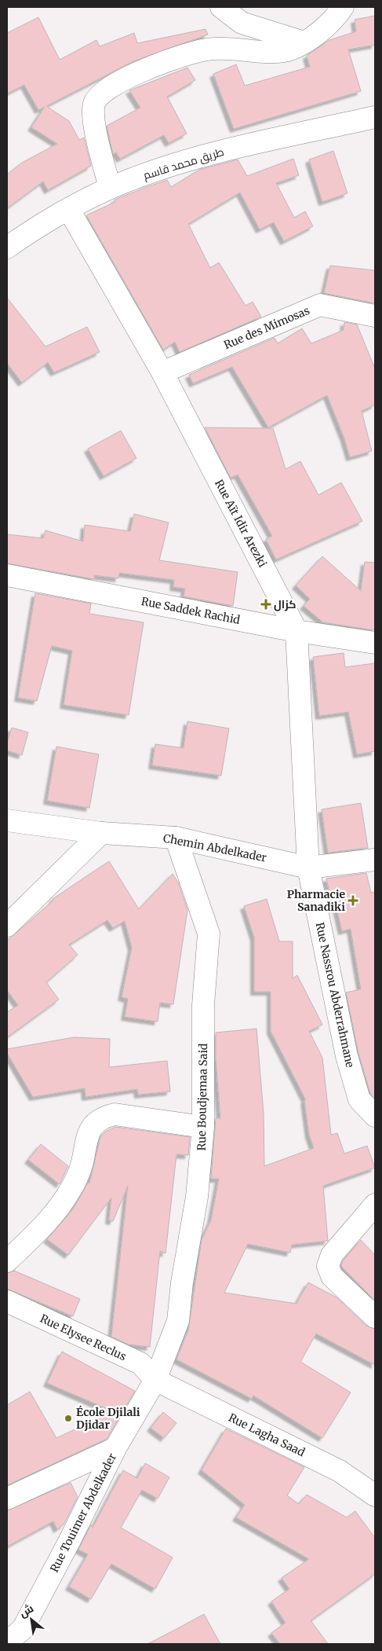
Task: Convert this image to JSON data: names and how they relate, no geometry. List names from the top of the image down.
{
  "streets": {
    "street": [
      "طريق محمد قاسم",
      "Rue des Mimosas",
      "Rue Aït Idir Arezki",
      "Rue Saddek Rachid",
      "Chemin Abdelkader",
      "Rue Nassrou Abderrahmane",
      "Rue Boudjemaa Said",
      "Rue Elysee Reclus",
      "Rue Lagha Saad",
      "Rue Touimer Abdelkader"
    ]
  },
  "crossings": [
    ["طريق محمد قاسم", "Rue Aït Idir Arezki"],
    ["Rue des Mimosas", "Rue Aït Idir Arezki"],
    ["Rue Aït Idir Arezki", "Rue Saddek Rachid"],
    ["Rue Aït Idir Arezki", "Chemin Abdelkader"],
    ["Rue Aït Idir Arezki", "Rue Nassrou Abderrahmane"],
    ["Chemin Abdelkader", "Rue Nassrou Abderrahmane"],
    ["Chemin Abdelkader", "Rue Boudjemaa Said"],
    ["Rue Boudjemaa Said", "Rue Elysee Reclus"],
    ["Rue Boudjemaa Said", "Rue Lagha Saad"],
    ["Rue Boudjemaa Said", "Rue Touimer Abdelkader"],
    ["Rue Elysee Reclus", "Rue Lagha Saad"],
    ["Rue Elysee Reclus", "Rue Touimer Abdelkader"],
    ["Rue Lagha Saad", "Rue Touimer Abdelkader"]
  ],
  "places": {
    "health": ["كزال", "Pharmacie Sanadiki"],
    "other": ["École Djilali Djidar"]
  },
  "north": "top left"
}
